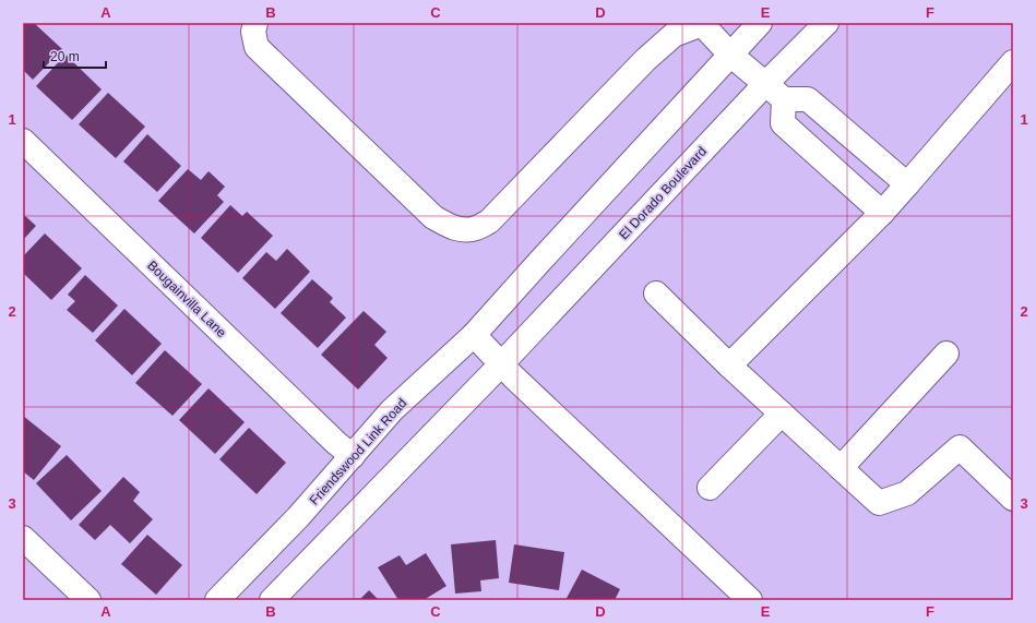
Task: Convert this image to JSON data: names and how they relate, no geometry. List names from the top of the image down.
{
  "streets": {
    "street": ["El Dorado Boulevard", "Bougainvilla Lane", "Friendswood Link Road"]
  },
  "crossings": [
    ["Bougainvilla Lane", "Friendswood Link Road"]
  ],
  "scale_bar": "20 m",
  "grid": {
    "columns": [
      "A",
      "B",
      "C",
      "D",
      "E",
      "F"
    ],
    "rows": ["1", "2", "3"]
  }
}
